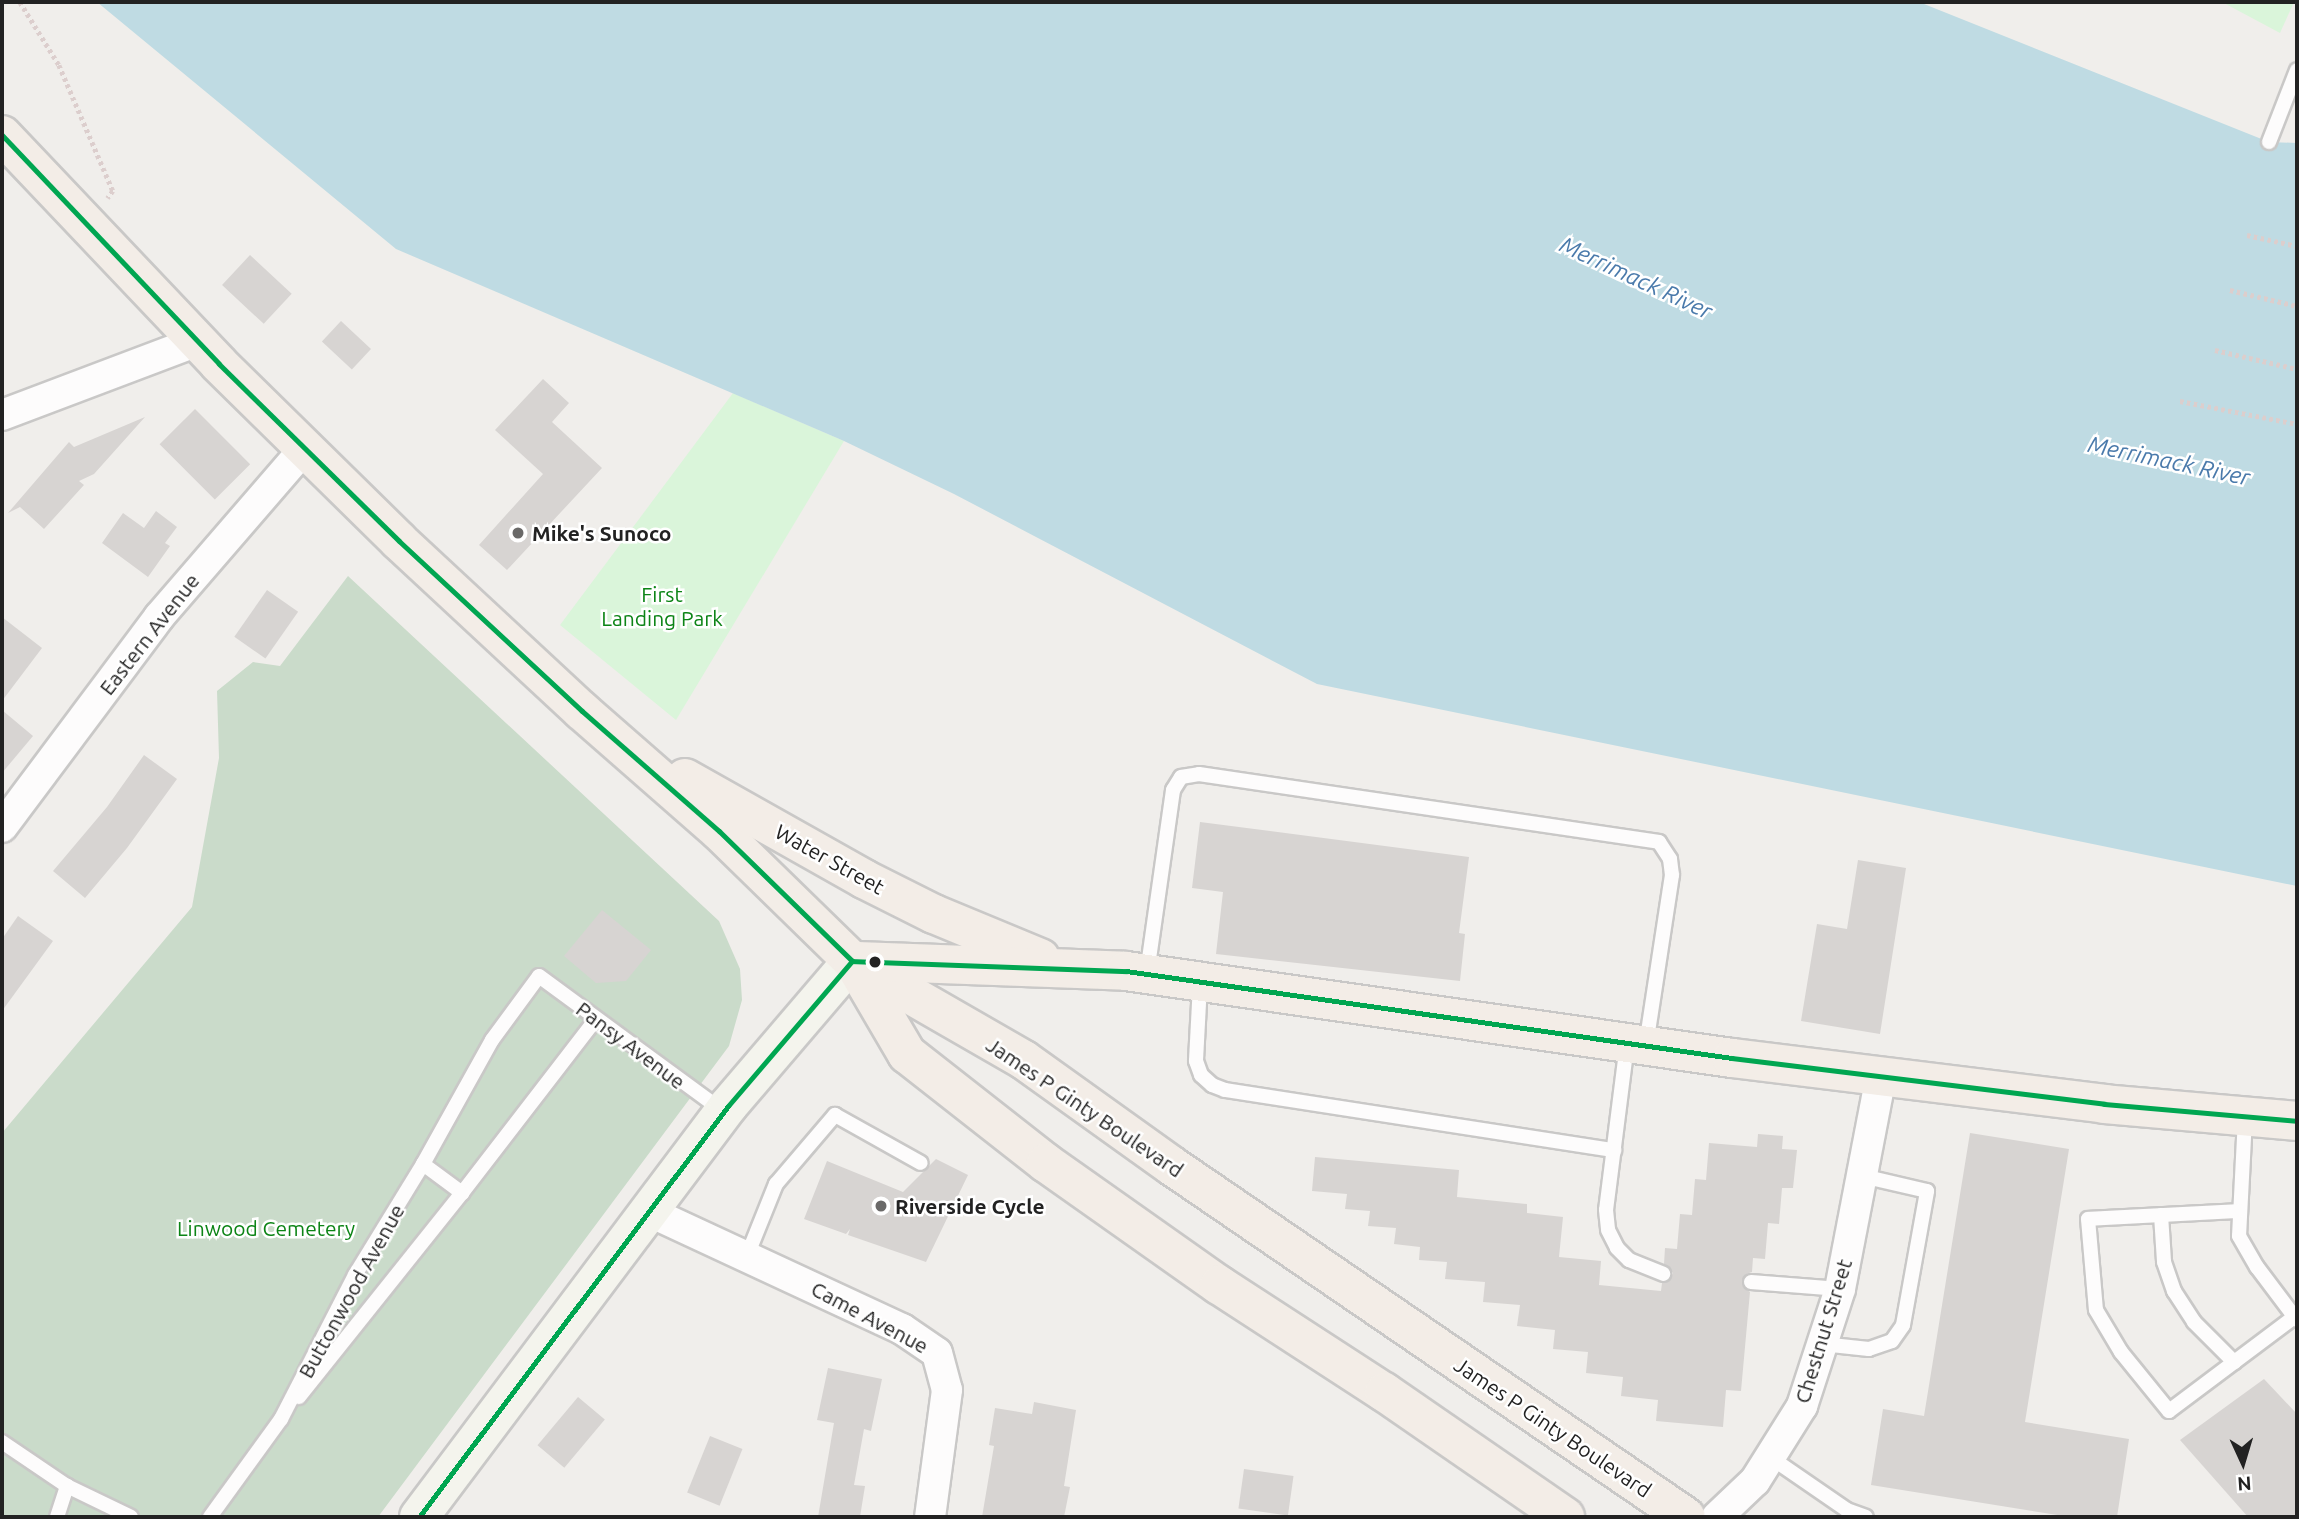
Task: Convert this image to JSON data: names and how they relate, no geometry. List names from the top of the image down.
{
  "streets": {
    "main road": ["Water Street", "James P Ginty Boulevard"],
    "street": ["Eastern Avenue", "Came Avenue", "Chestnut Street"],
    "lane": ["Pansy Avenue", "Buttonwood Avenue"]
  },
  "crossings": [
    ["Eastern Avenue", "Water Street"],
    ["Water Street", "James P Ginty Boulevard"],
    ["Water Street", "Chestnut Street"],
    ["Pansy Avenue", "Buttonwood Avenue"]
  ],
  "water": ["Merrimack River"],
  "parks": ["First Landing Park", "Linwood Cemetery"],
  "places": ["Mike's Sunoco", "Riverside Cycle"],
  "north": "bottom"
}
